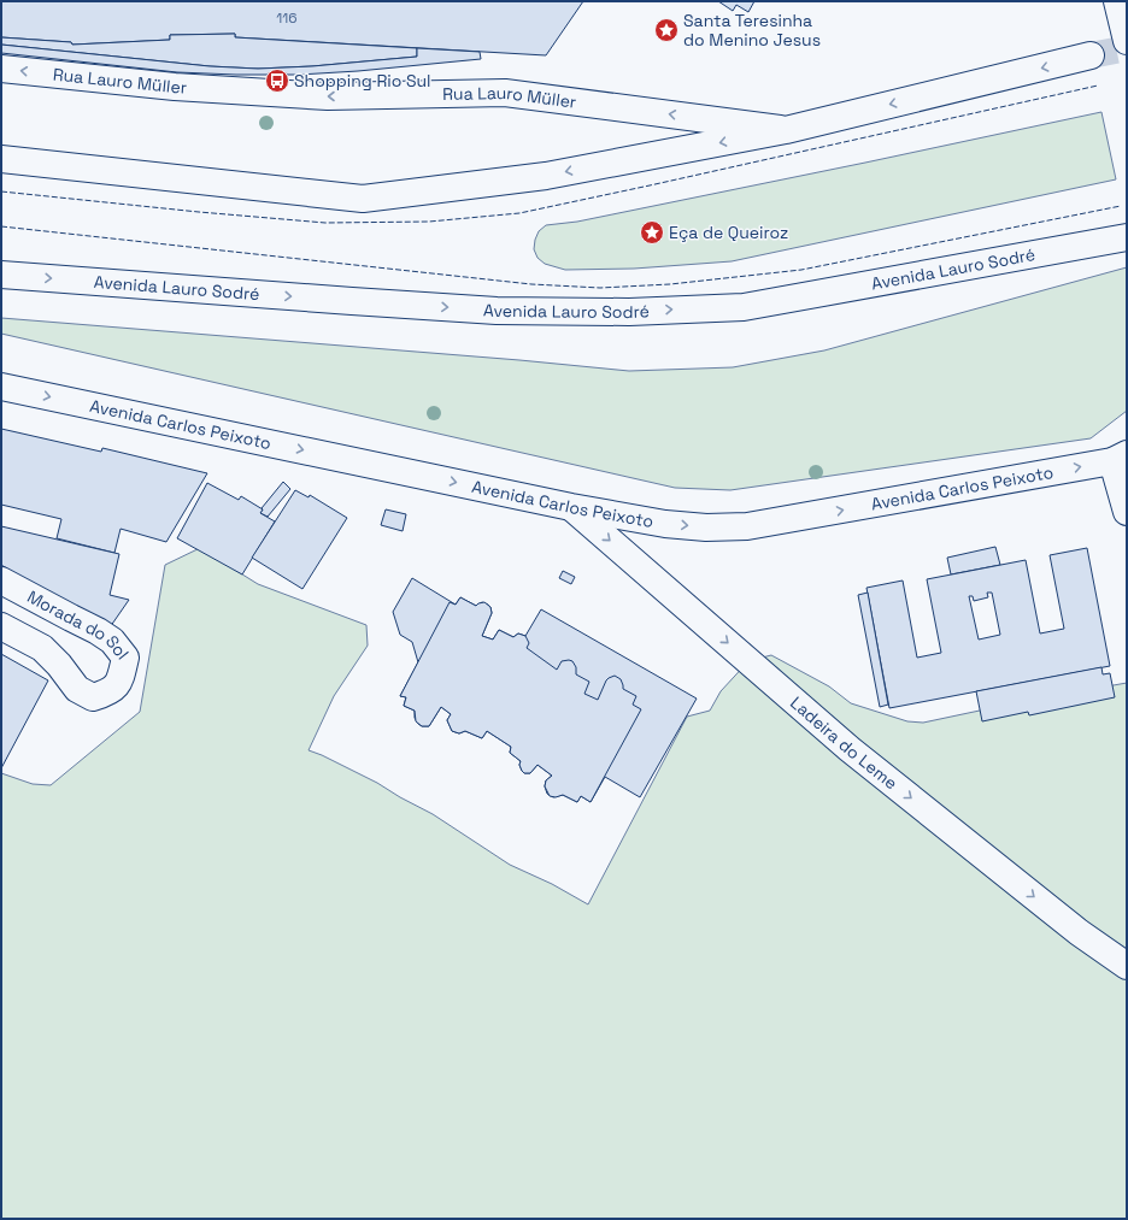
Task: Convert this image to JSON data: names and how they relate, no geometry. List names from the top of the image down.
{
  "streets": {
    "main road": [
      "Rua Lauro Müller",
      "Avenida Lauro Sodré",
      "Avenida Carlos Peixoto",
      "Morada do Sol",
      "Ladeira do Leme"
    ]
  },
  "crossings": [
    ["Avenida Carlos Peixoto", "Ladeira do Leme"]
  ],
  "one_way": ["Avenida Carlos Peixoto", "Ladeira do Leme"],
  "places": {
    "place": ["Santa Teresinha do Menino Jesus", "Eça de Queiroz"],
    "bus stop": ["Shopping Rio Sul"]
  },
  "house_numbers": ["116"]
}
